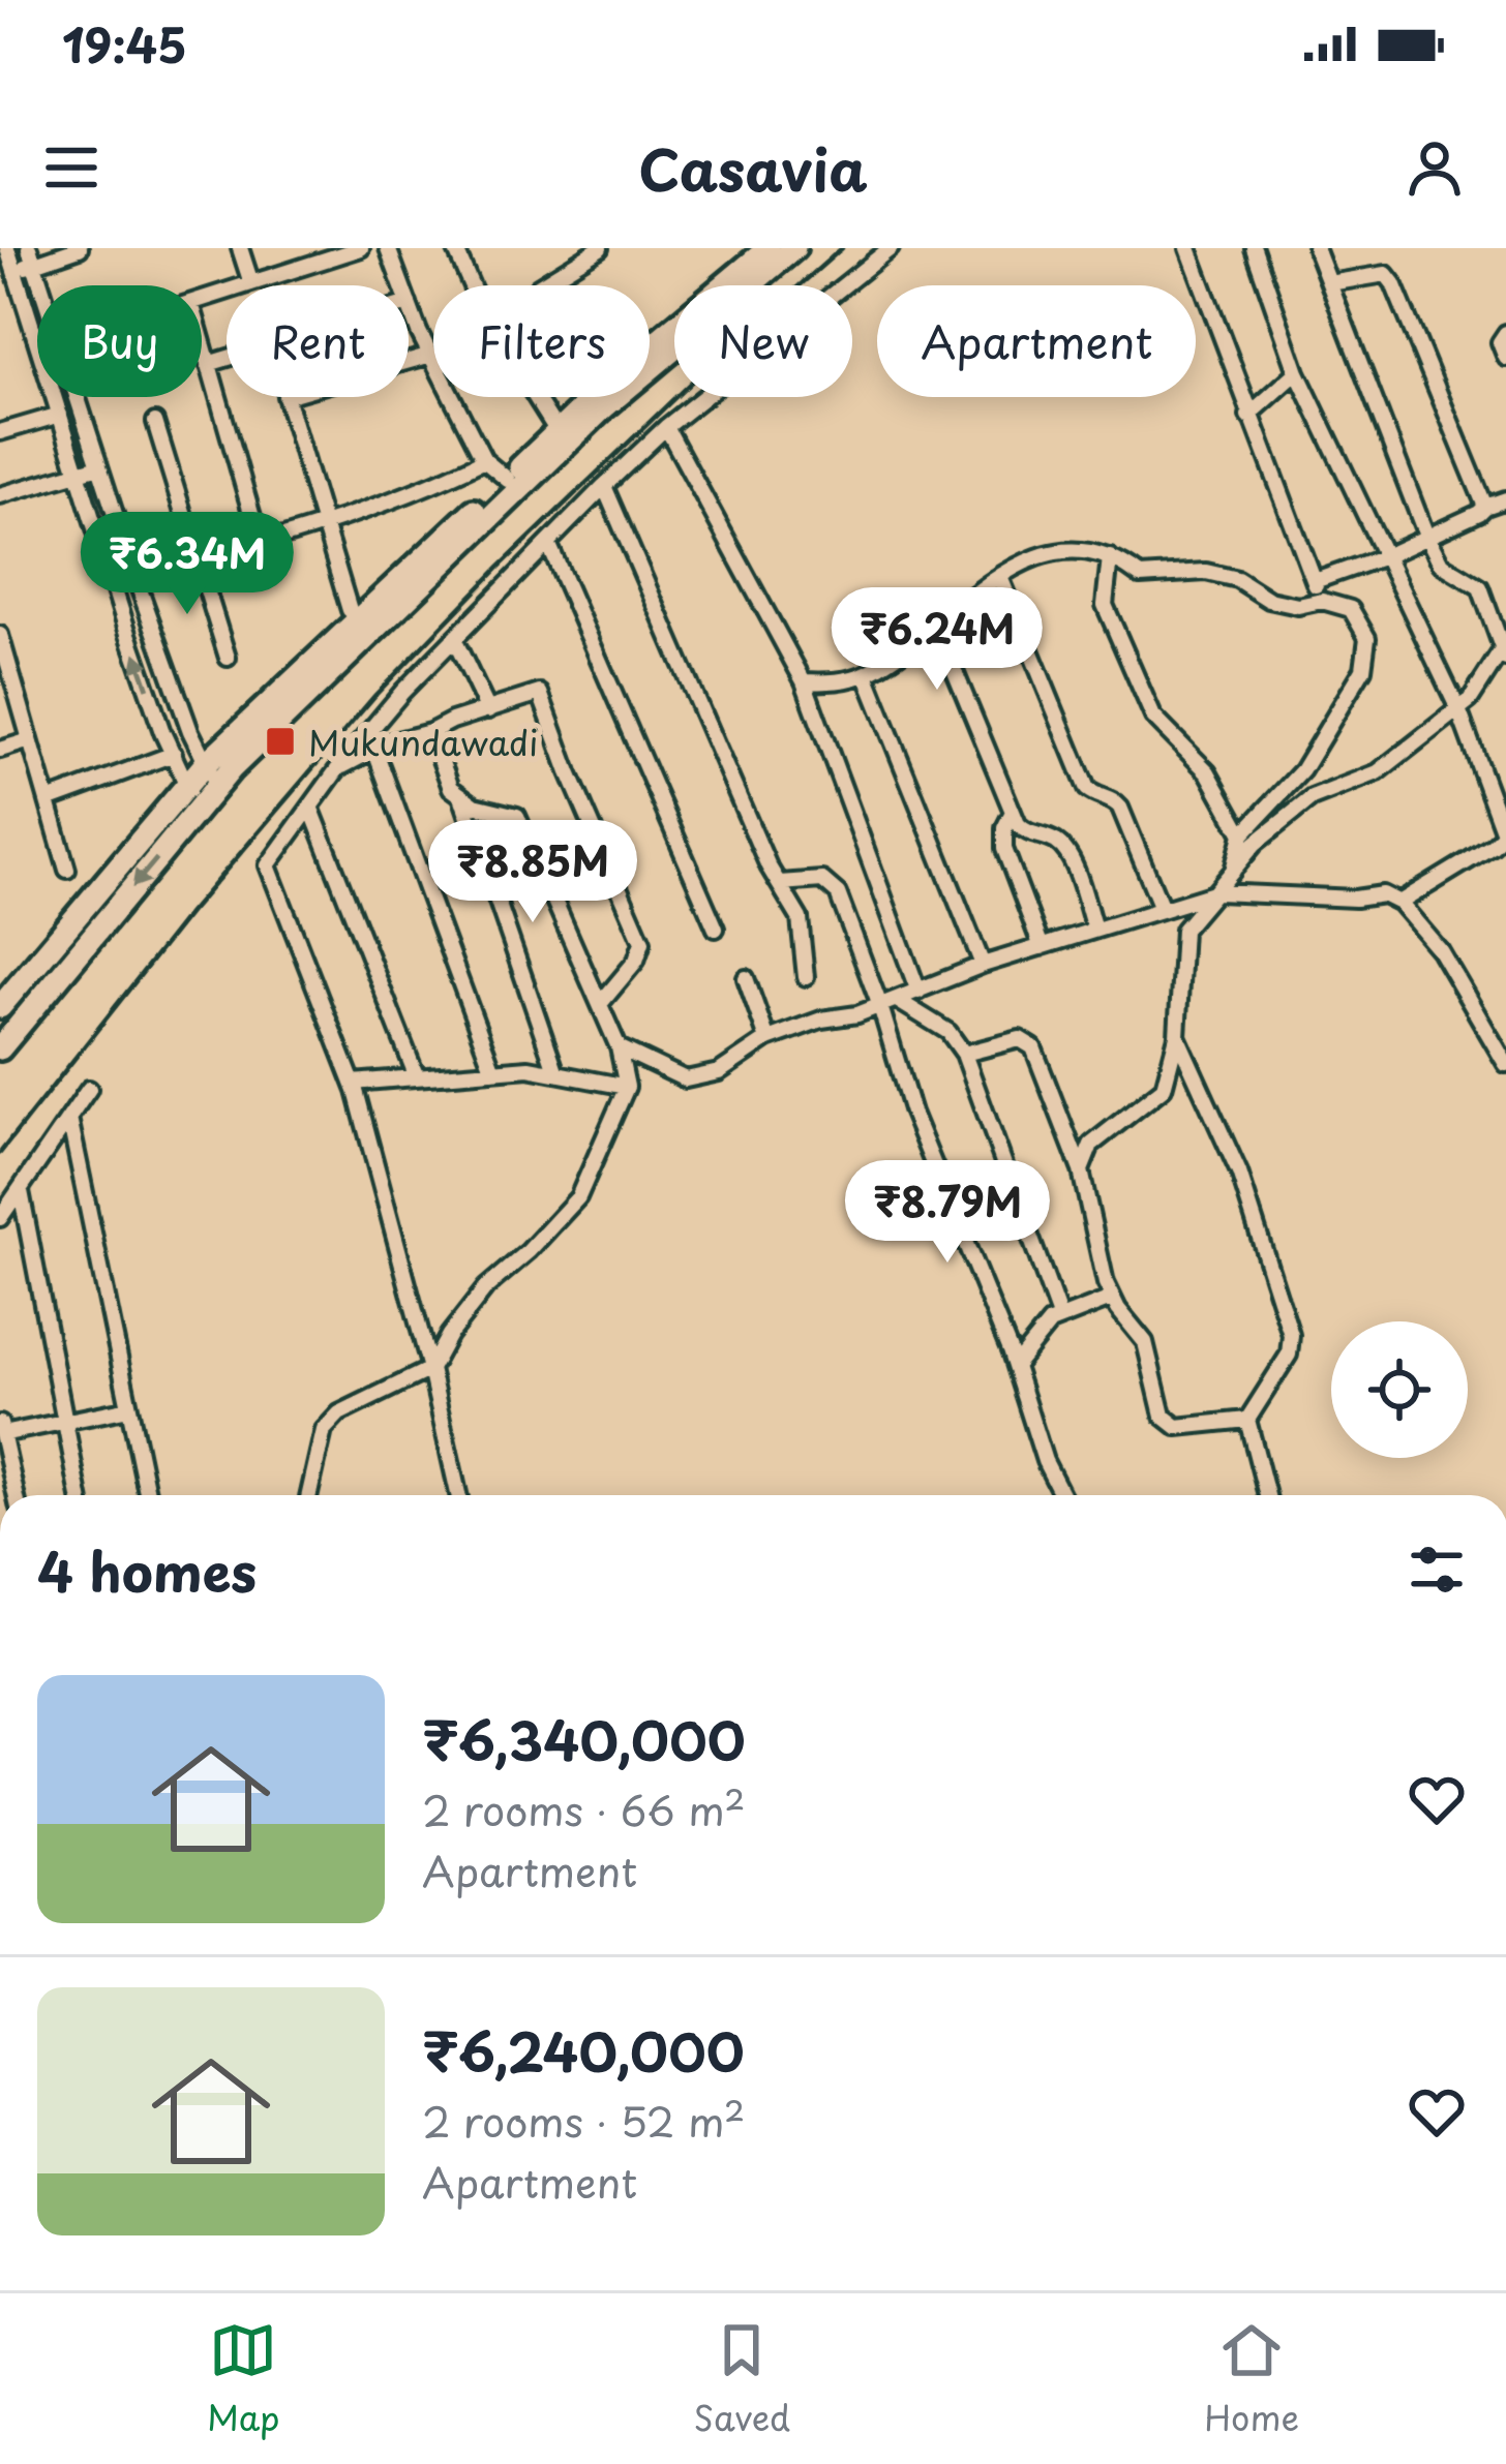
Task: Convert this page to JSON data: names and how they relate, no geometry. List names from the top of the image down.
{
  "places": {
    "transit": ["Mukundawadi"]
  },
  "page": {
    "status": "19:45",
    "header": "Casavia",
    "chip": [
      "Buy",
      "Rent",
      "Filters",
      "New",
      "Apartment"
    ],
    "price": [
      "₹6.34M",
      "₹6.24M",
      "₹8.85M",
      "₹8.79M"
    ],
    "heading": "4 homes",
    "list": [
      {
        "name": "₹6,340,000",
        "note": "2 rooms · 66 m² · Apartment"
      },
      {
        "name": "₹6,240,000",
        "note": "2 rooms · 52 m² · Apartment"
      }
    ],
    "tabs": ["Map", "Saved", "Home"]
  }
}
